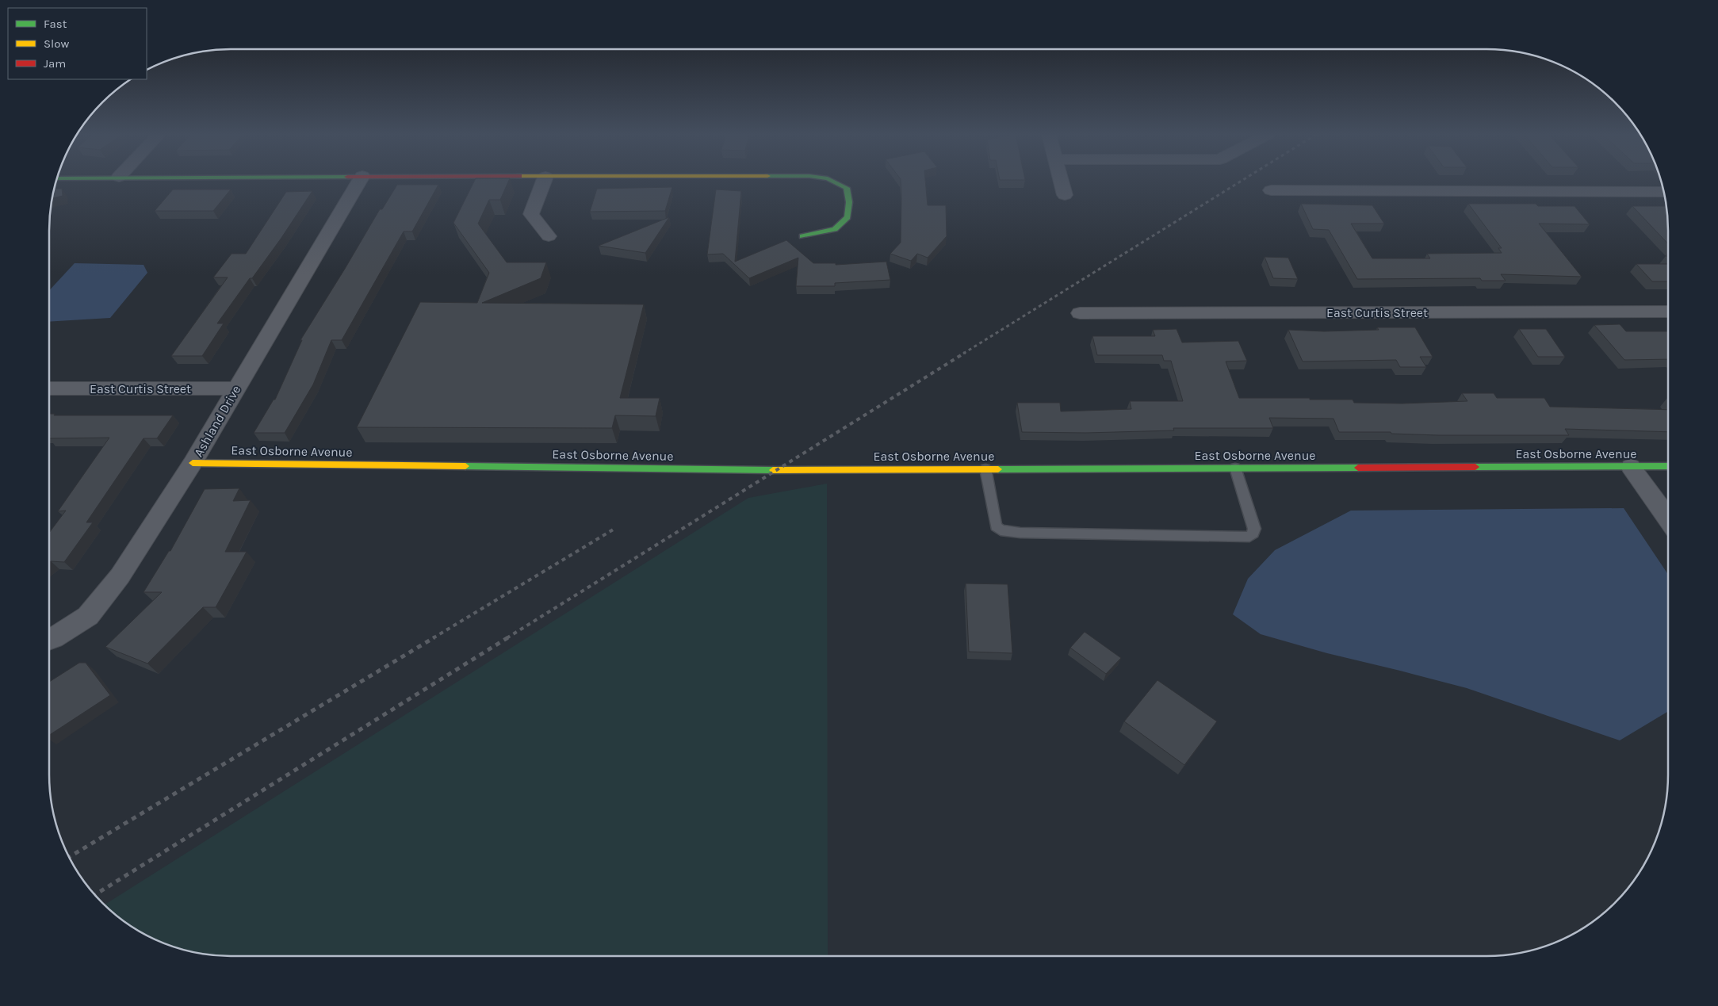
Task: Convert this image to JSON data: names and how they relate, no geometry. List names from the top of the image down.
{
  "streets": {
    "street": ["East Curtis Street", "Ashland Drive", "East Osborne Avenue"]
  },
  "crossings": [
    ["East Curtis Street", "Ashland Drive"],
    ["Ashland Drive", "East Osborne Avenue"]
  ],
  "legend": ["Fast", "Slow", "Jam"]
}
